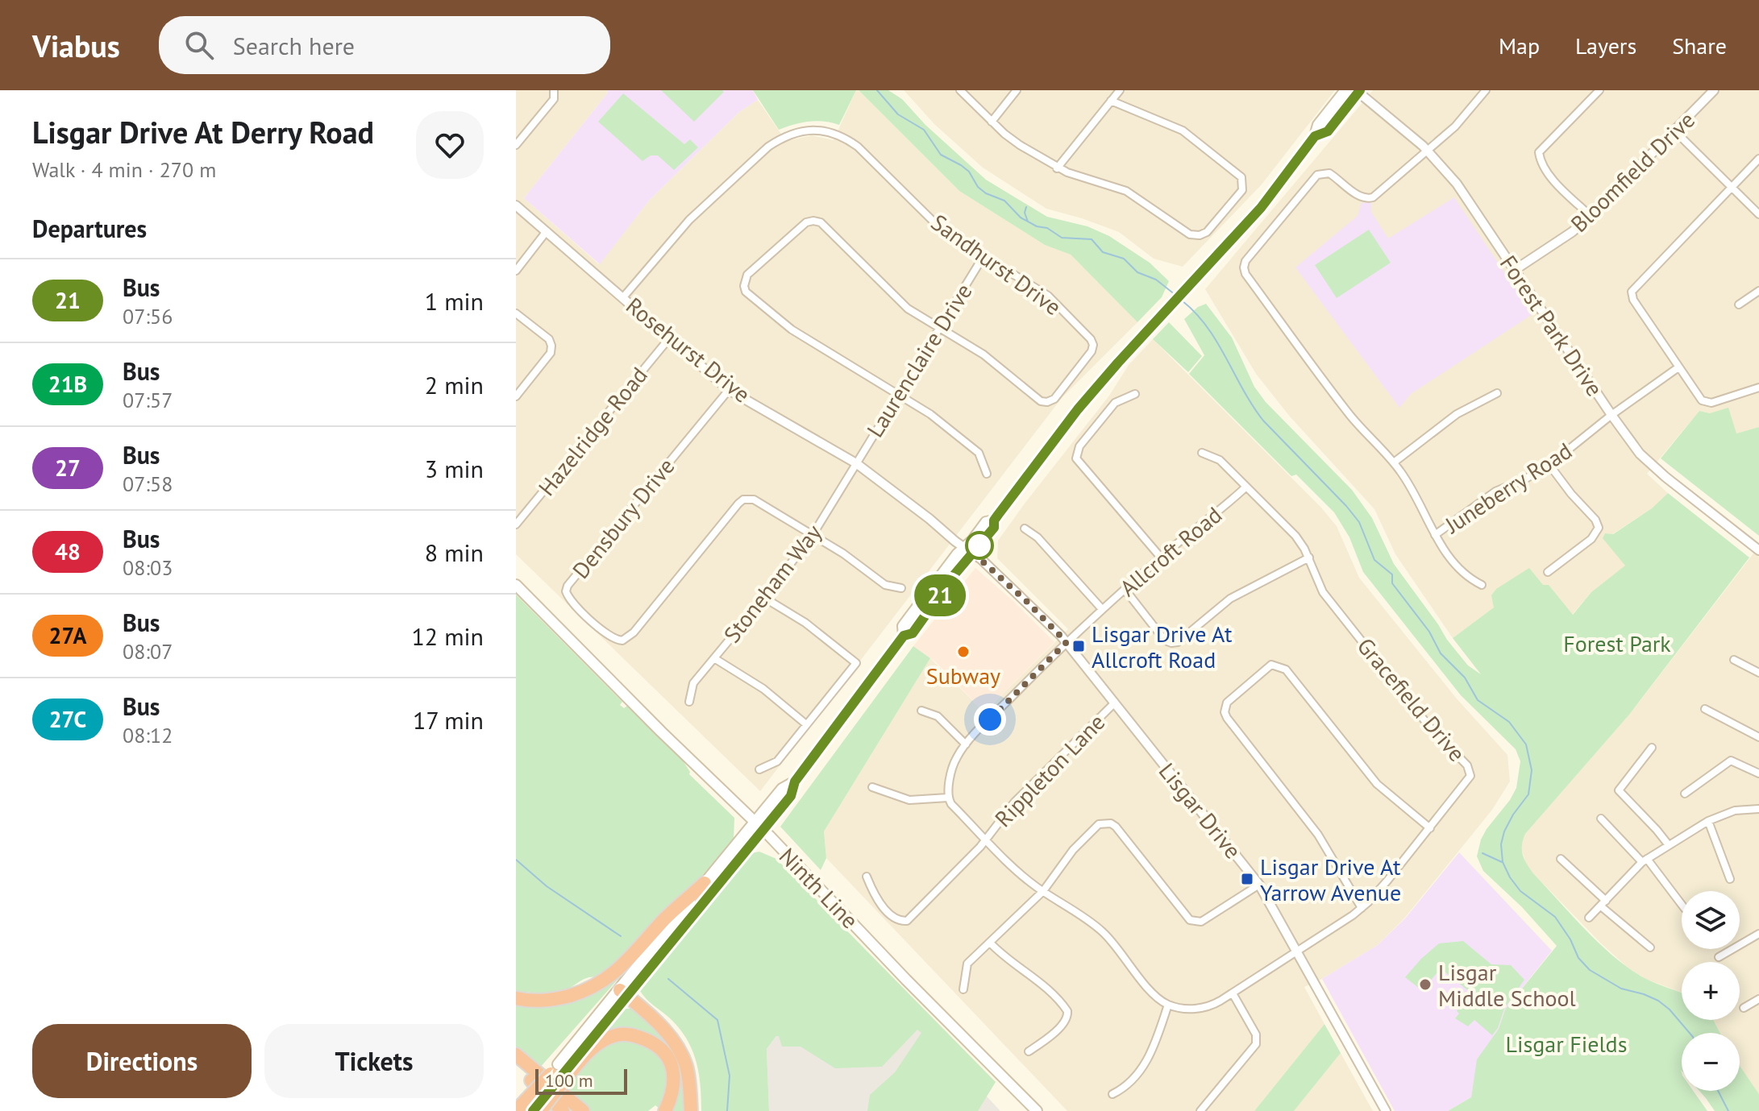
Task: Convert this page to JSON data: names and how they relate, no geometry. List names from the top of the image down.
{
  "streets": {
    "main road": ["Ninth Line"],
    "street": [
      "Bloomfield Drive",
      "Sandhurst Drive",
      "Forest Park Drive",
      "Rosehurst Drive",
      "Laurenclaire Drive",
      "Hazelridge Road",
      "Juneberry Road",
      "Densbury Drive",
      "Allcroft Road",
      "Stoneham Way",
      "Gracefield Drive",
      "Rippleton Lane",
      "Lisgar Drive"
    ]
  },
  "crossings": [
    ["Bloomfield Drive", "Forest Park Drive"],
    ["Sandhurst Drive", "Rosehurst Drive"],
    ["Sandhurst Drive", "Laurenclaire Drive"],
    ["Forest Park Drive", "Juneberry Road"],
    ["Rosehurst Drive", "Laurenclaire Drive"],
    ["Rosehurst Drive", "Hazelridge Road"],
    ["Rosehurst Drive", "Densbury Drive"],
    ["Rosehurst Drive", "Stoneham Way"],
    ["Rosehurst Drive", "Lisgar Drive"],
    ["Laurenclaire Drive", "Stoneham Way"],
    ["Densbury Drive", "Stoneham Way"],
    ["Allcroft Road", "Gracefield Drive"],
    ["Allcroft Road", "Lisgar Drive"],
    ["Gracefield Drive", "Lisgar Drive"],
    ["Rippleton Lane", "Lisgar Drive"]
  ],
  "parks": ["Forest Park", "Lisgar Fields"],
  "places": {
    "transit": ["Lisgar Drive At Allcroft Road", "Lisgar Drive At Yarrow Avenue"],
    "other": ["Subway", "Lisgar Middle School"]
  },
  "lines": ["bus line 21"],
  "scale_bar": "100 m",
  "page": {
    "header": "Viabus",
    "search": "Search here",
    "nav": ["Map", "Layers", "Share"],
    "heading": [
      ["Lisgar Drive At Derry Road", "Walk · 4 min · 270 m"],
      "Departures"
    ],
    "on_map": "21",
    "list": [
      {
        "mark": "21",
        "name": "Bus",
        "note": "07:56",
        "value": "1 min"
      },
      {
        "mark": "21B",
        "name": "Bus",
        "note": "07:57",
        "value": "2 min"
      },
      {
        "mark": "27",
        "name": "Bus",
        "note": "07:58",
        "value": "3 min"
      },
      {
        "mark": "48",
        "name": "Bus",
        "note": "08:03",
        "value": "8 min"
      },
      {
        "mark": "27A",
        "name": "Bus",
        "note": "08:07",
        "value": "12 min"
      },
      {
        "mark": "27C",
        "name": "Bus",
        "note": "08:12",
        "value": "17 min"
      }
    ],
    "map_buttons": ["+", "−"],
    "buttons": ["Directions", "Tickets"],
    "scale": "100 m"
  }
}
